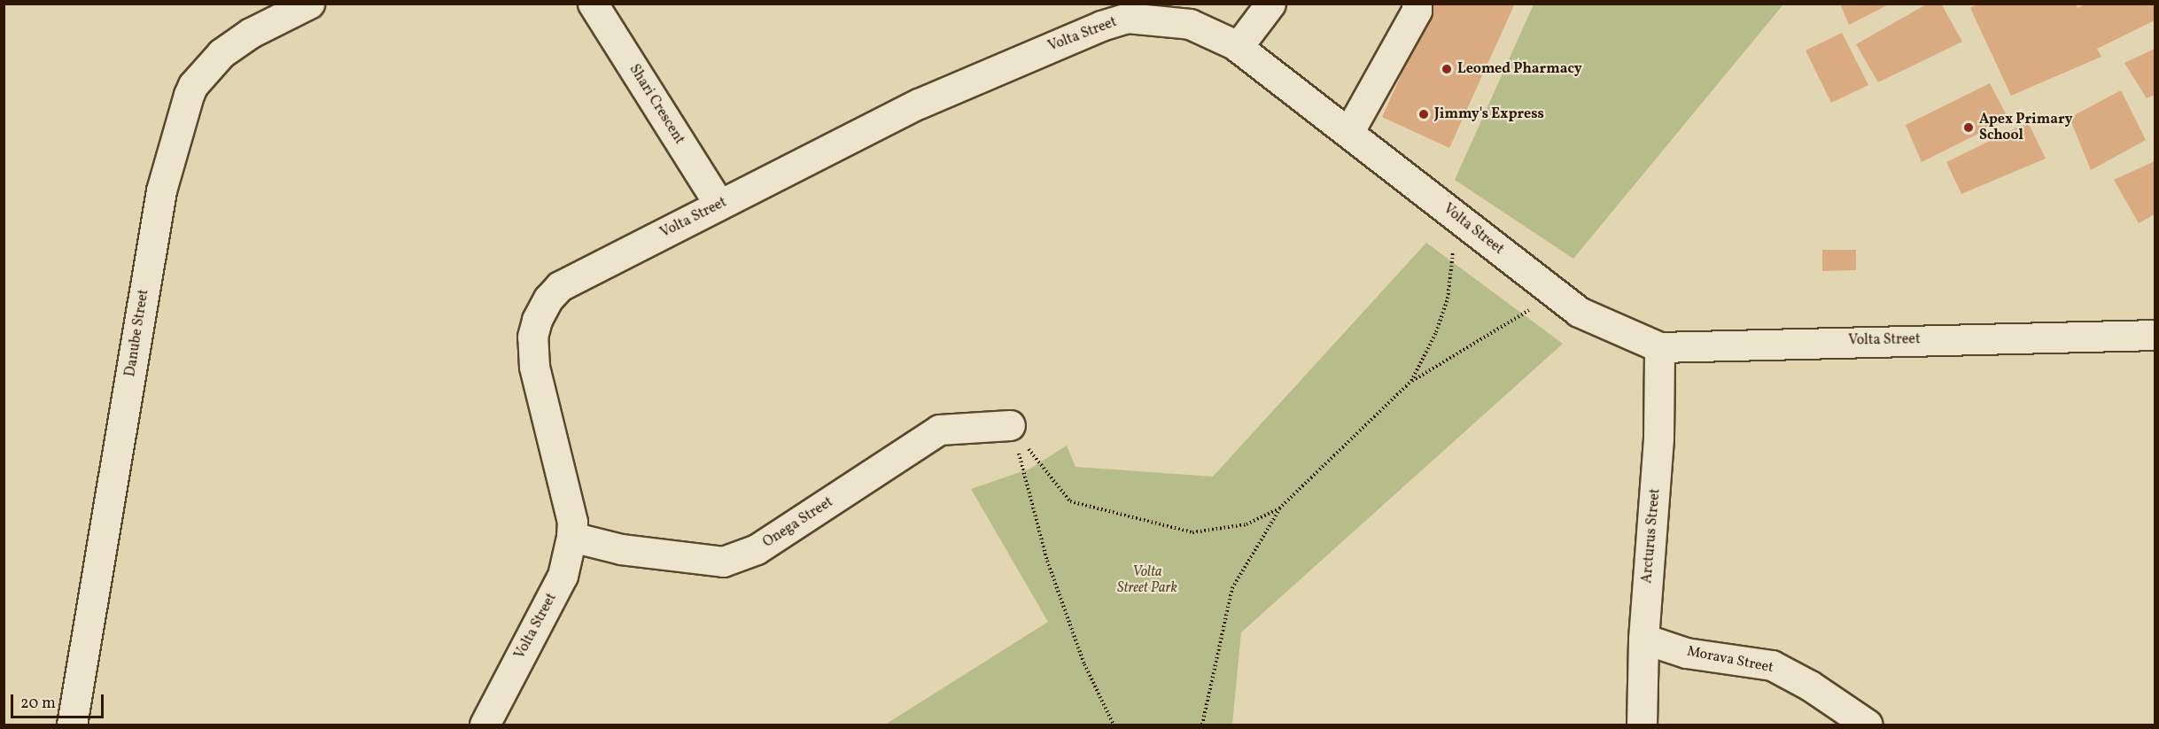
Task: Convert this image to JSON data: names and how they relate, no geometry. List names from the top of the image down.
{
  "streets": {
    "street": [
      "Volta Street",
      "Shari Crescent",
      "Danube Street",
      "Onega Street",
      "Arcturus Street",
      "Morava Street"
    ]
  },
  "crossings": [
    ["Volta Street", "Shari Crescent"],
    ["Volta Street", "Onega Street"],
    ["Volta Street", "Arcturus Street"],
    ["Arcturus Street", "Morava Street"]
  ],
  "parks": ["Volta Street Park"],
  "places": ["Leomed Pharmacy", "Jimmy's Express", "Apex Primary School"],
  "scale_bar": "20 m"
}
